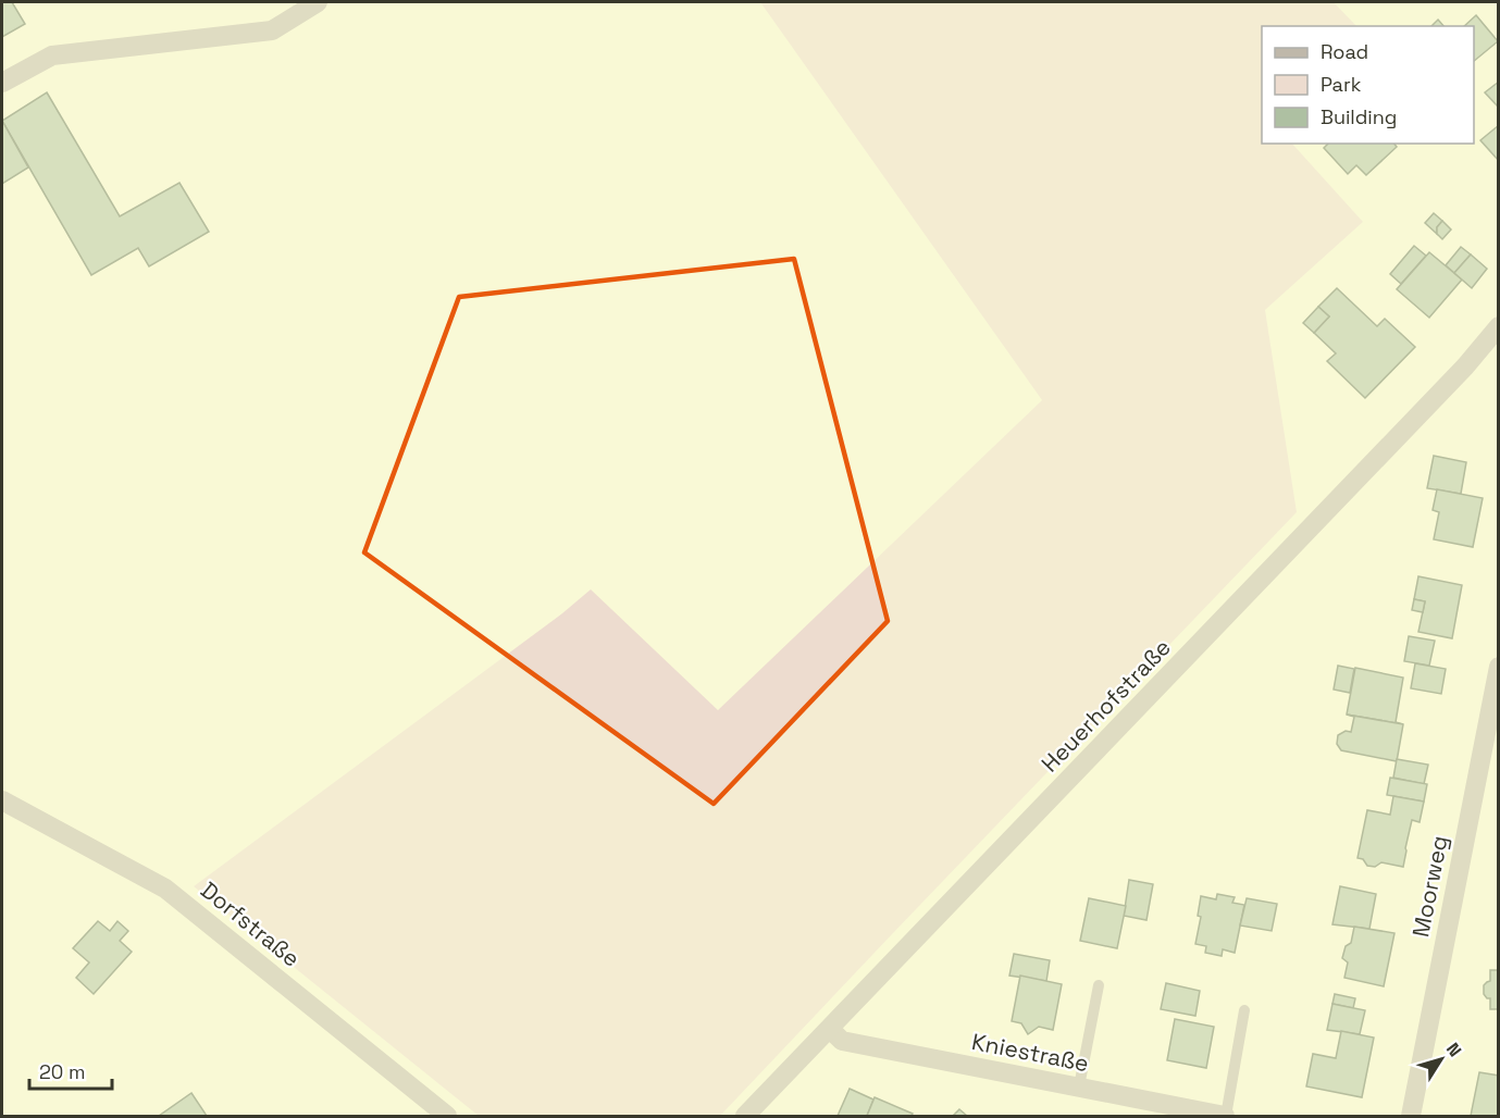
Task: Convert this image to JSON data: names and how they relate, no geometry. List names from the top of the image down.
{
  "streets": {
    "street": [
      "Heuerhofstraße",
      "Moorweg",
      "Dorfstraße",
      "Kniestraße"
    ]
  },
  "crossings": [
    ["Heuerhofstraße", "Kniestraße"]
  ],
  "legend": ["Road", "Park", "Building"],
  "scale_bar": "20 m",
  "north": "top right"
}
